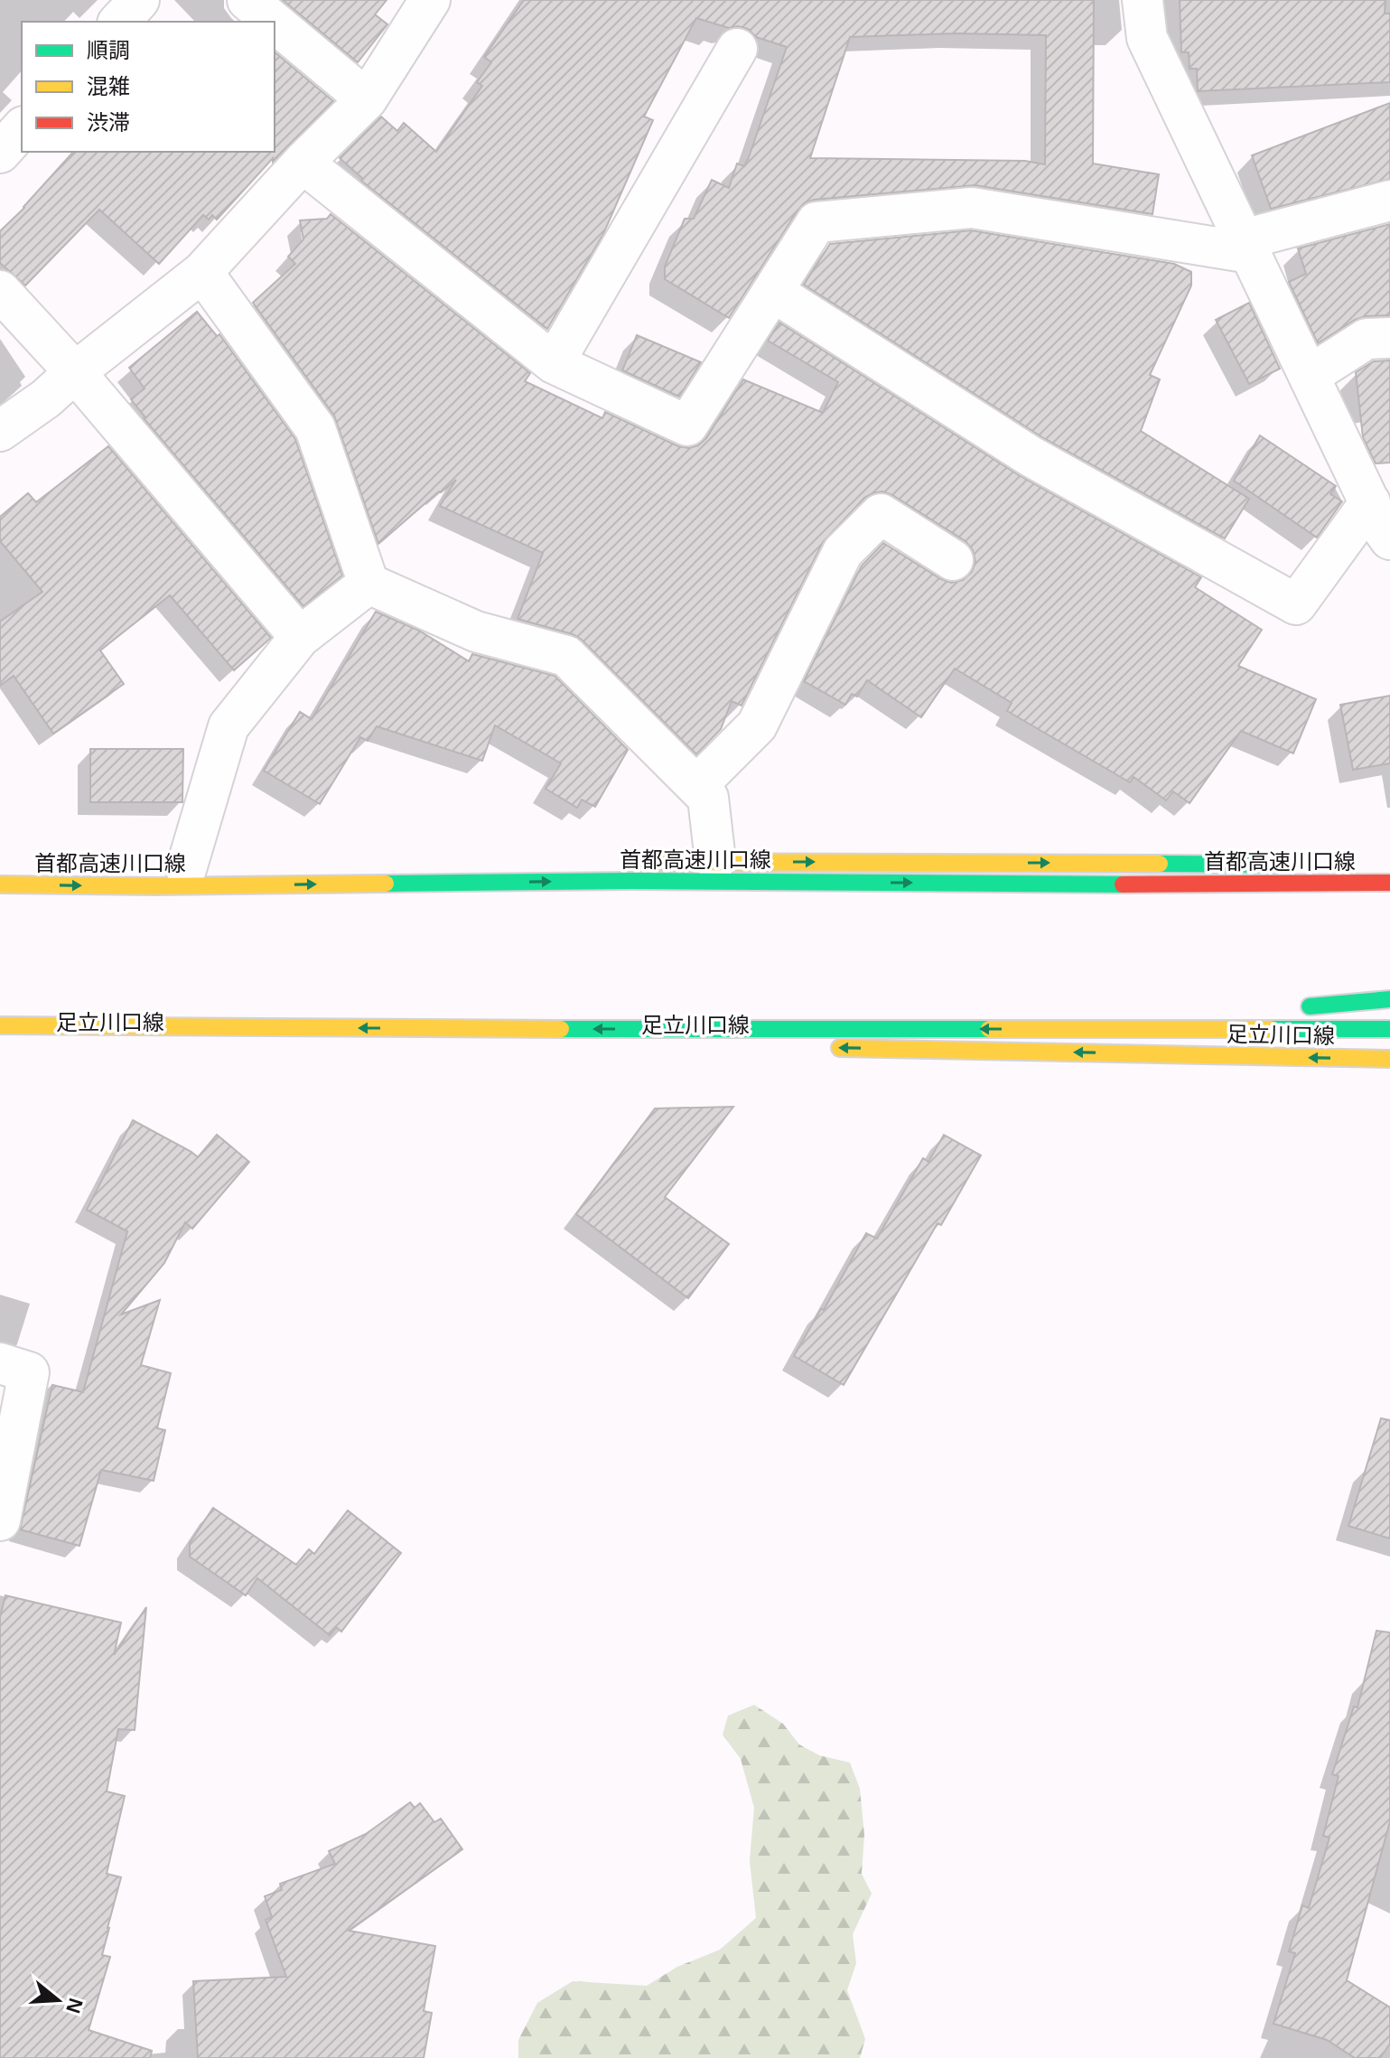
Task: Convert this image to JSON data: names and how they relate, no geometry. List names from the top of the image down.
{
  "streets": {
    "main road": ["首都高速川口線", "足立川口線"]
  },
  "legend": ["順調", "混雑", "渋滞"],
  "north": "right"
}
